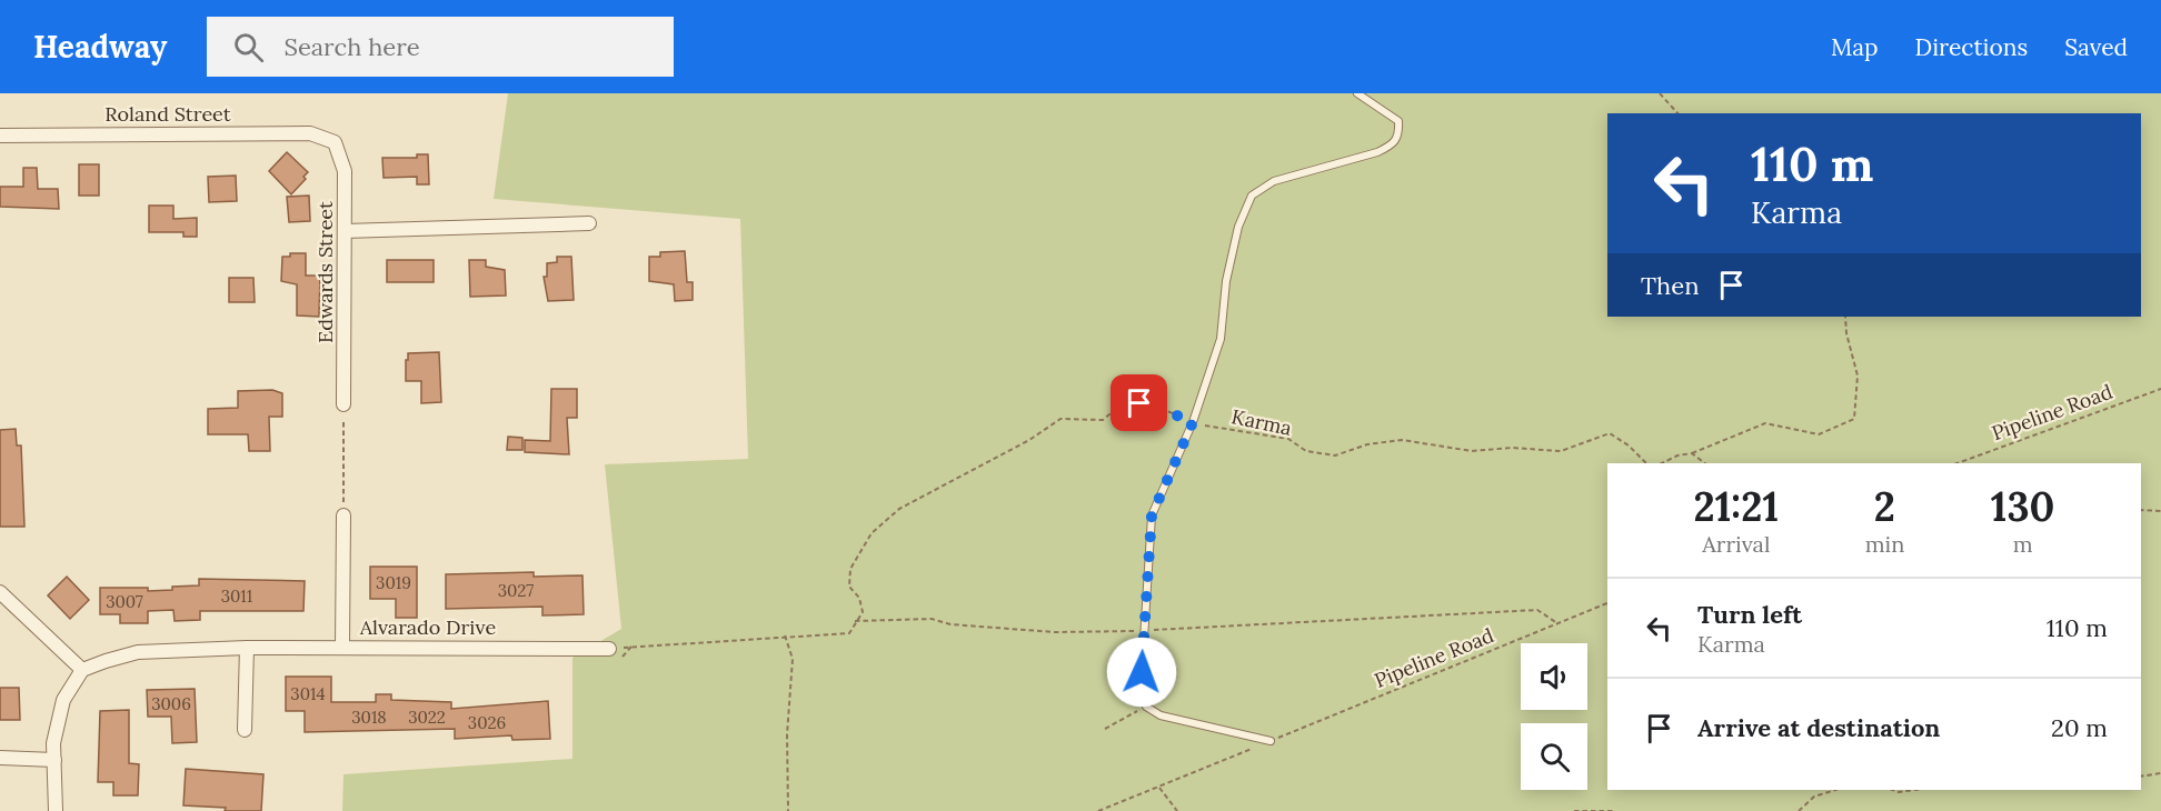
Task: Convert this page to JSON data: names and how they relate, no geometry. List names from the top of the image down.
{
  "streets": {
    "street": ["Roland Street", "Edwards Street", "Alvarado Drive"],
    "path": ["Pipeline Road", "Karma"]
  },
  "crossings": [
    ["Roland Street", "Edwards Street"]
  ],
  "house_numbers": [
    "3019",
    "3027",
    "3011",
    "3007",
    "3014",
    "3006",
    "3018",
    "3022",
    "3026"
  ],
  "page": {
    "header": "Headway",
    "search": "Search here",
    "nav": ["Map", "Directions", "Saved"],
    "turn": ["110 m", "Karma"],
    "then": "Then",
    "eta": [
      "21:21",
      "Arrival",
      "2",
      "min",
      "130",
      "m"
    ],
    "list": [
      {
        "name": "Turn left",
        "note": "Karma",
        "value": "110 m"
      },
      {
        "name": "Arrive at destination",
        "value": "20 m"
      }
    ]
  }
}
